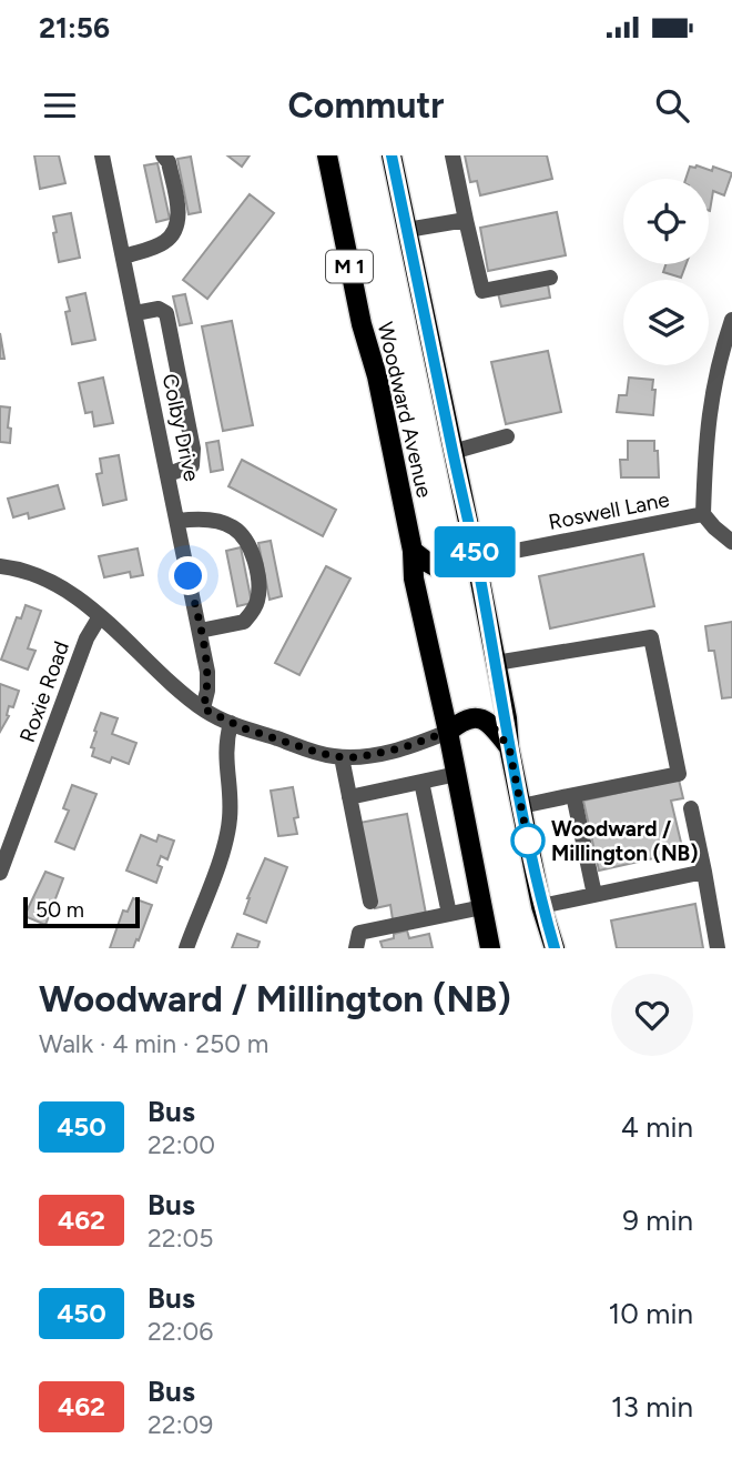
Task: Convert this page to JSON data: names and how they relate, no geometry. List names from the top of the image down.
{
  "streets": {
    "main road": ["M 1", "Woodward Avenue"],
    "street": ["Colby Drive", "Roswell Lane", "Roxie Road"]
  },
  "crossings": [
    ["Woodward Avenue", "Roswell Lane"]
  ],
  "places": ["Woodward / Millington (NB)"],
  "lines": ["bus line 450"],
  "scale_bar": "50 m",
  "page": {
    "status": "21:56",
    "header": "Commutr",
    "on_map": "450",
    "scale": "50 m",
    "heading": ["Woodward / Millington (NB)", "Walk · 4 min · 250 m"],
    "list": [
      {
        "mark": "450",
        "name": "Bus",
        "note": "22:00",
        "value": "4 min"
      },
      {
        "mark": "462",
        "name": "Bus",
        "note": "22:05",
        "value": "9 min"
      },
      {
        "mark": "450",
        "name": "Bus",
        "note": "22:06",
        "value": "10 min"
      },
      {
        "mark": "462",
        "name": "Bus",
        "note": "22:09",
        "value": "13 min"
      }
    ]
  }
}
